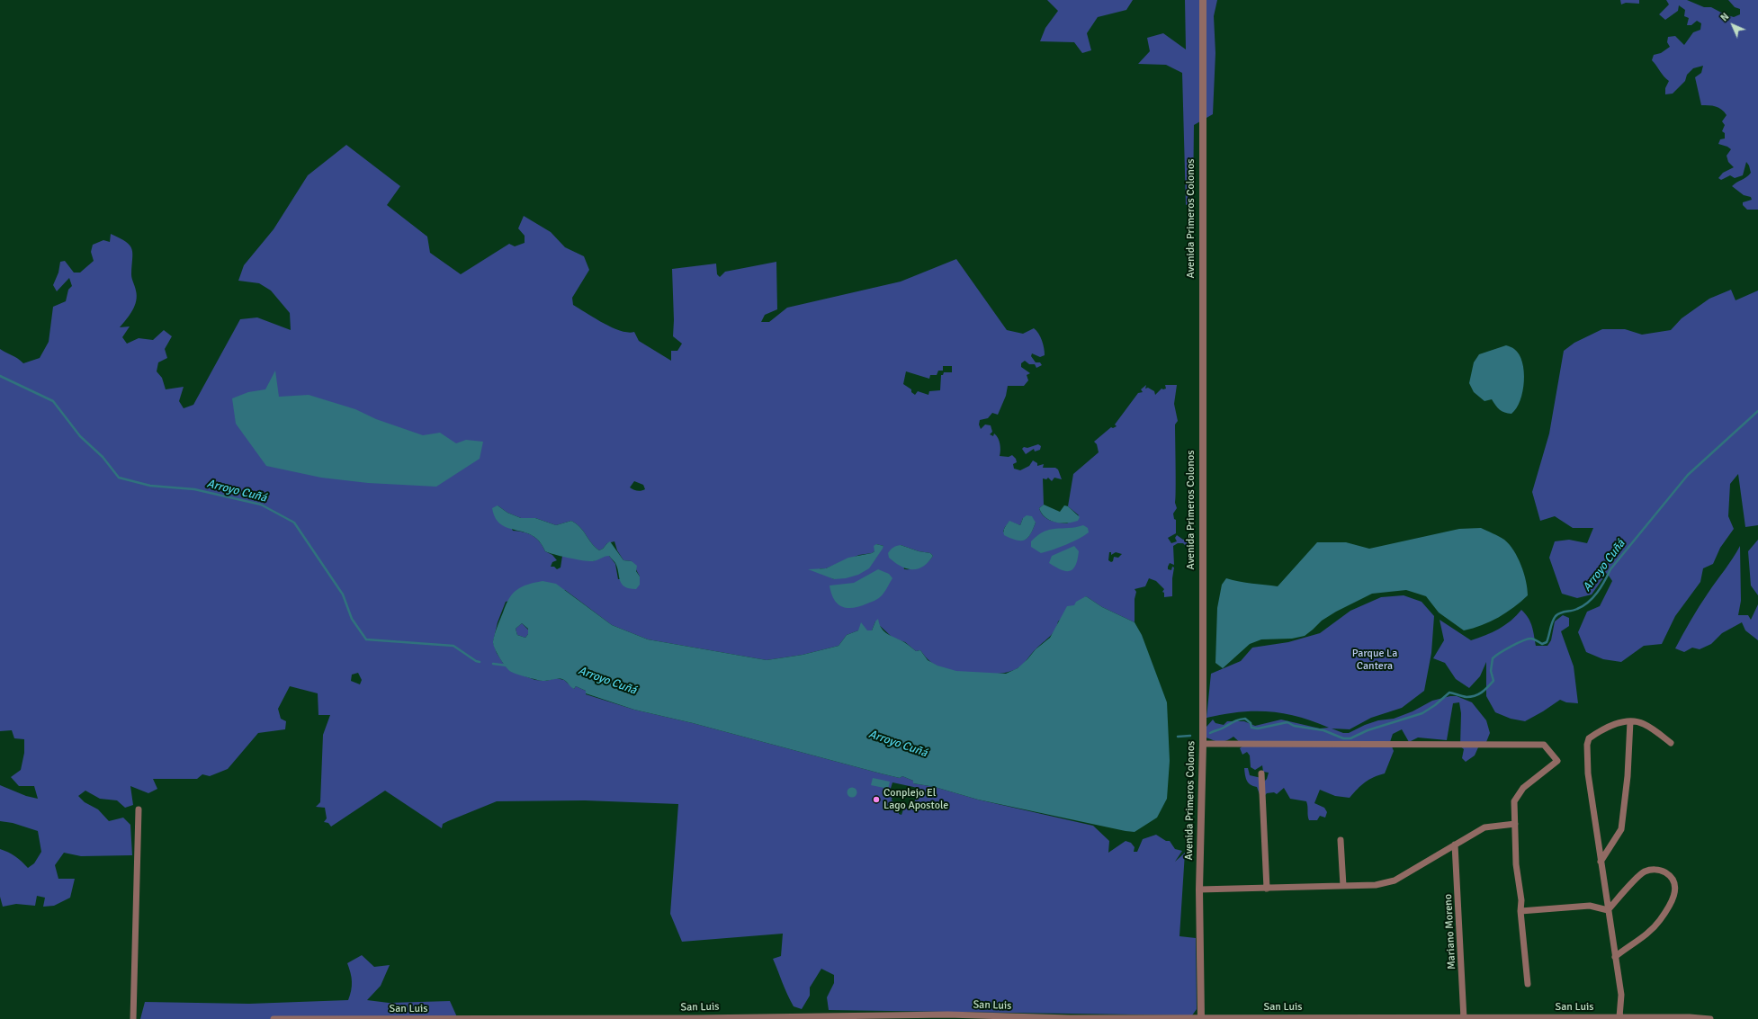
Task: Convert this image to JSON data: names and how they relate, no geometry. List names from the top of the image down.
{
  "streets": {
    "street": ["Avenida Primeros Colonos", "Mariano Moreno", "San Luis"]
  },
  "crossings": [
    ["Avenida Primeros Colonos", "San Luis"],
    ["Mariano Moreno", "San Luis"]
  ],
  "water": ["Arroyo Cuñá"],
  "parks": ["Parque La Cantera"],
  "places": ["Conplejo El Lago Apostole"],
  "north": "top left"
}
